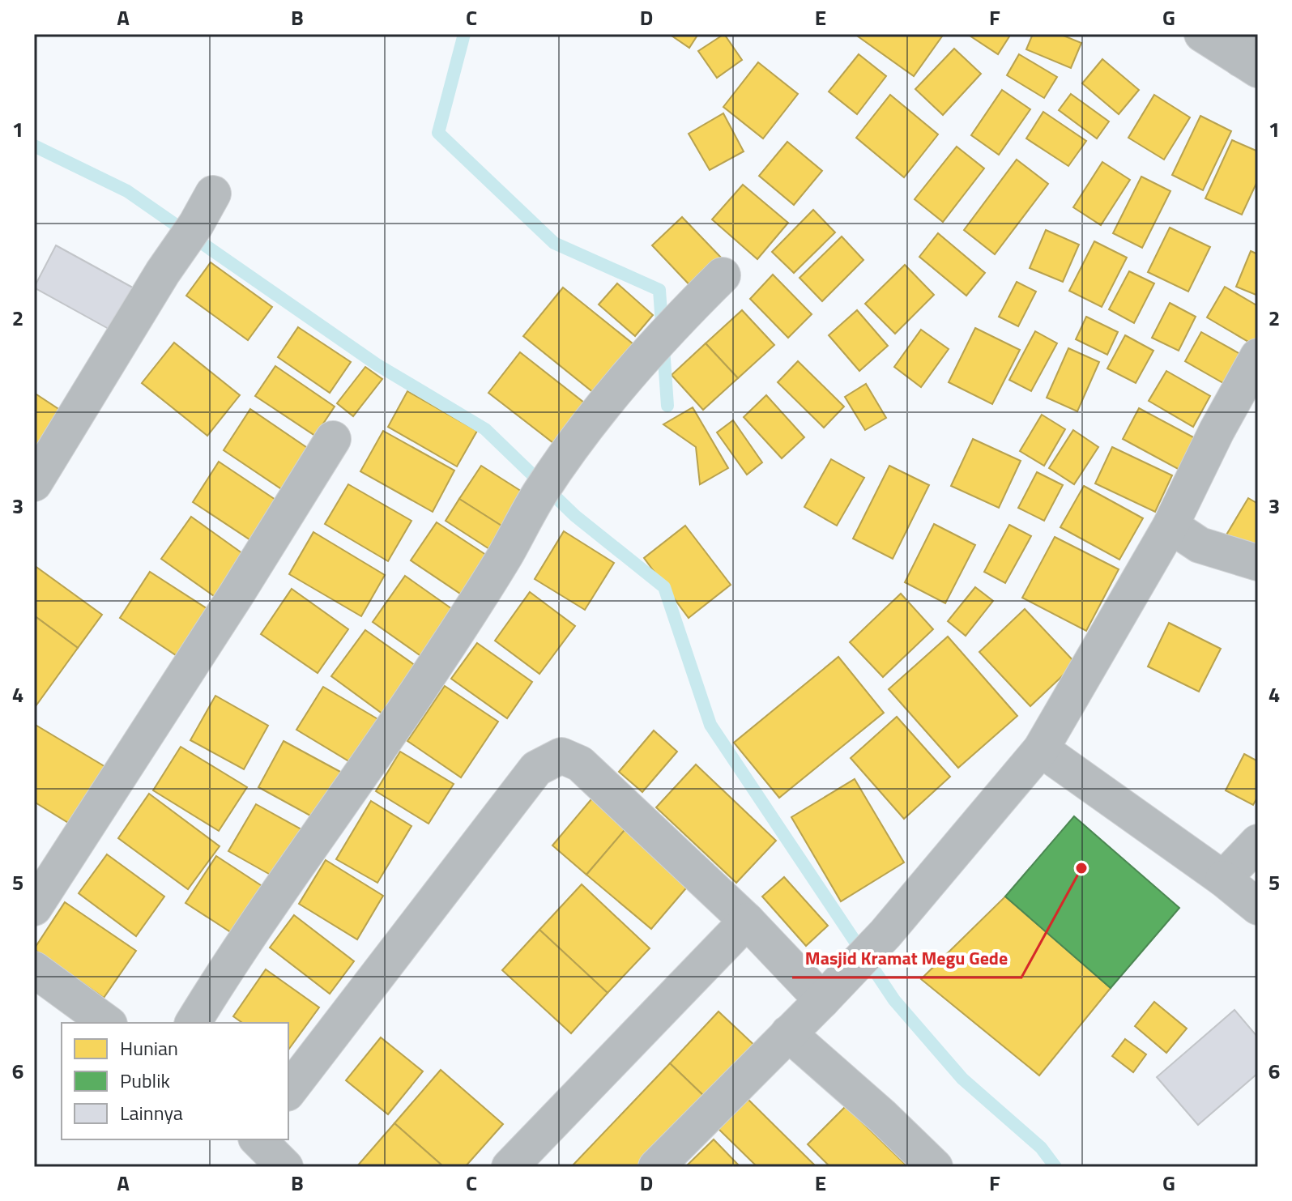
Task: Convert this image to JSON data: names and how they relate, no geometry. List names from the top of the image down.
{
  "places": ["Masjid Kramat Megu Gede"],
  "legend": ["Hunian", "Publik", "Lainnya"],
  "grid": {
    "columns": [
      "A",
      "B",
      "C",
      "D",
      "E",
      "F",
      "G"
    ],
    "rows": [
      "1",
      "2",
      "3",
      "4",
      "5",
      "6"
    ]
  }
}
